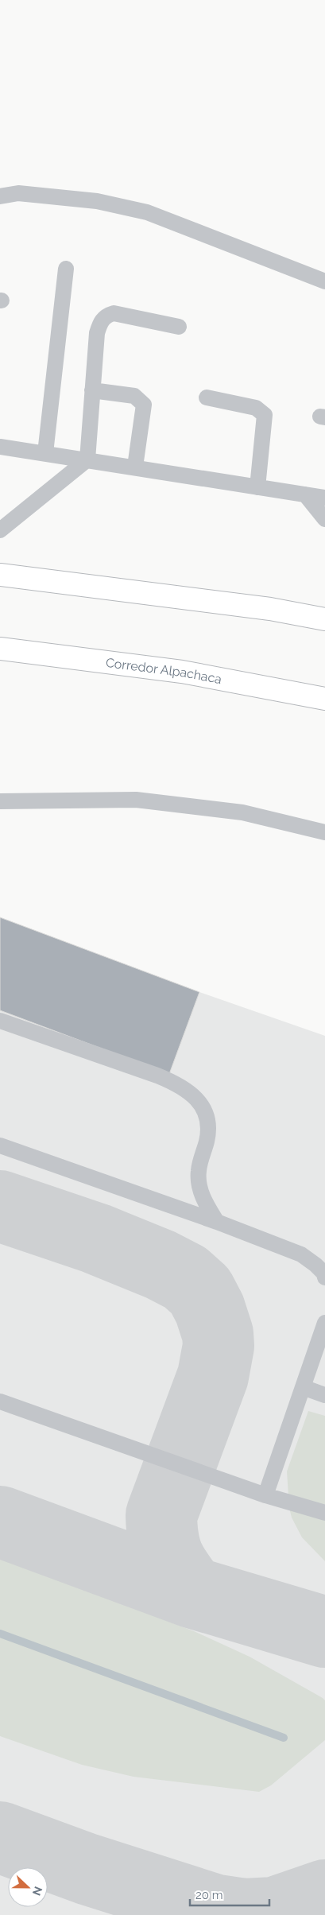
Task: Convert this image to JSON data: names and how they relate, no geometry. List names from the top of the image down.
{
  "streets": {
    "highway": ["Corredor Alpachaca"]
  },
  "scale_bar": "20 m",
  "north": "right"
}
